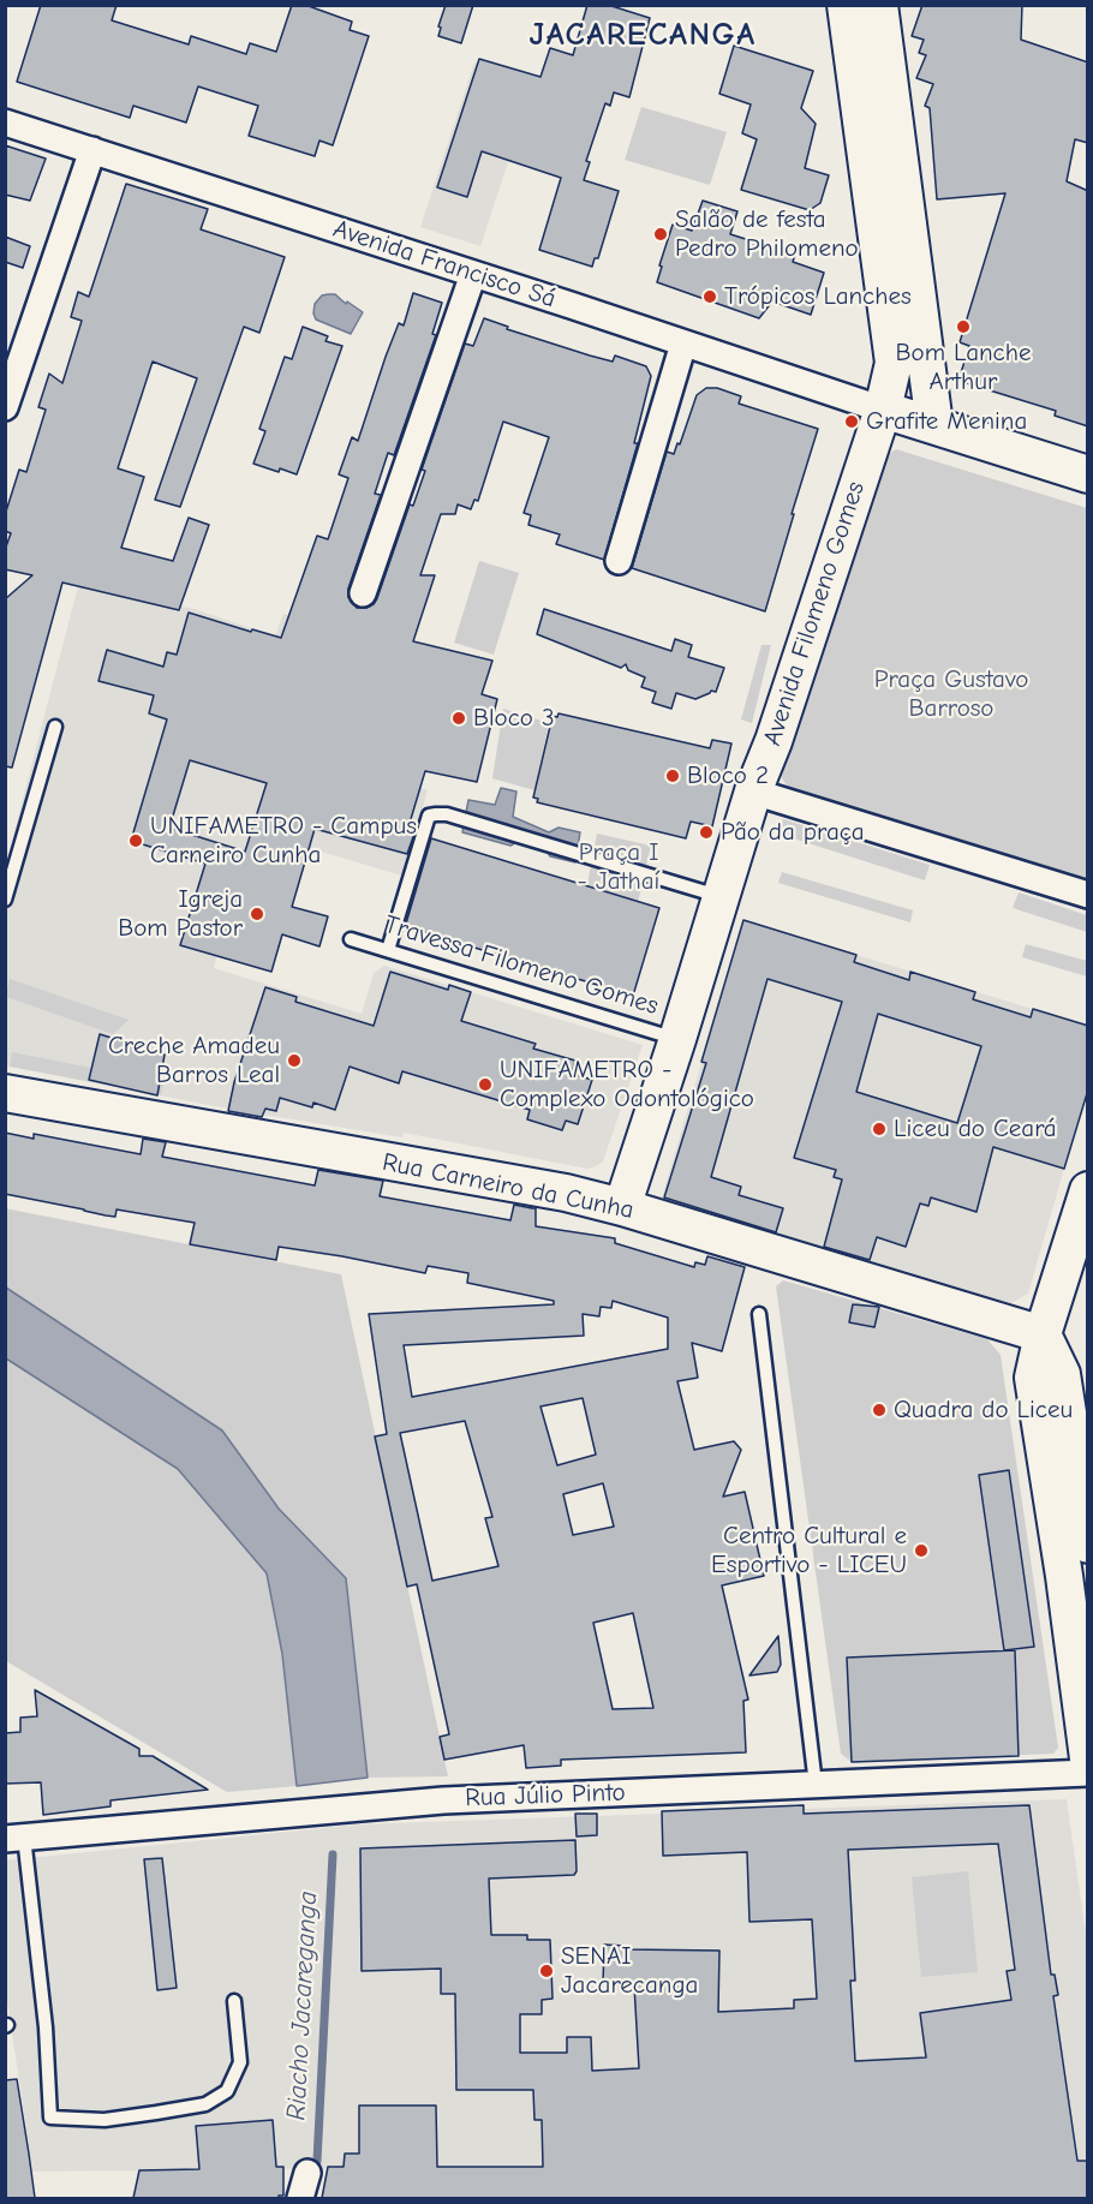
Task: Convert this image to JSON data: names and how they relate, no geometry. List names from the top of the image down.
{
  "streets": {
    "street": [
      "Avenida Francisco Sá",
      "Avenida Filomeno Gomes",
      "Rua Carneiro da Cunha",
      "Rua Júlio Pinto"
    ],
    "lane": ["Travessa Filomeno Gomes"]
  },
  "crossings": [
    ["Avenida Francisco Sá", "Avenida Filomeno Gomes"],
    ["Avenida Filomeno Gomes", "Travessa Filomeno Gomes"],
    ["Avenida Filomeno Gomes", "Rua Carneiro da Cunha"]
  ],
  "districts": ["JACARECANGA"],
  "water": ["Riacho Jacareganga"],
  "parks": ["Praça Gustavo Barroso", "Praça I - Jathaí"],
  "places": [
    "Salão de festa Pedro Philomeno",
    "Trópicos Lanches",
    "Bom Lanche Arthur",
    "Grafite Menina",
    "Bloco 3",
    "Bloco 2",
    "Pão da praça",
    "UNIFAMETRO - Campus Carneiro Cunha",
    "Igreja Bom Pastor",
    "Creche Amadeu Barros Leal",
    "UNIFAMETRO - Complexo Odontológico",
    "Liceu do Ceará",
    "Quadra do Liceu",
    "Centro Cultural e Esportivo - LICEU",
    "SENAI Jacarecanga"
  ]
}
